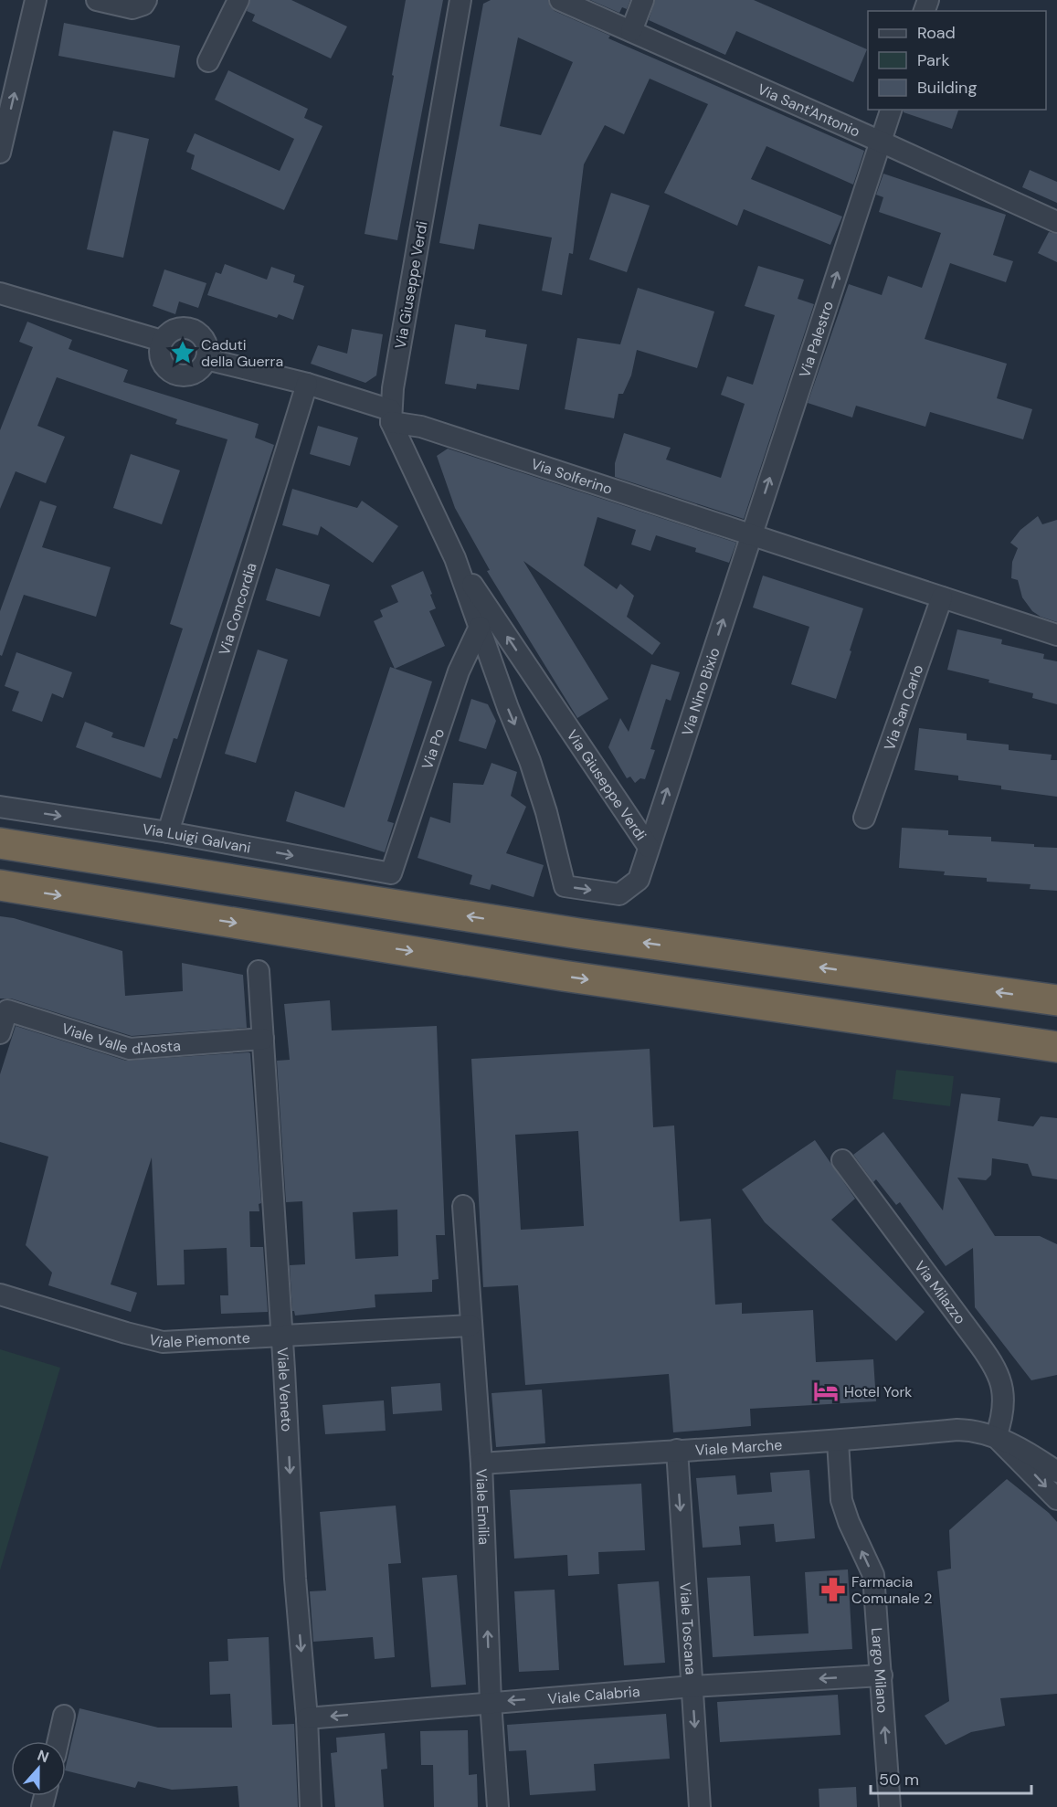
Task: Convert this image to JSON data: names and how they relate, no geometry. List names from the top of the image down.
{
  "streets": {
    "street": [
      "Via Sant'Antonio",
      "Via Giuseppe Verdi",
      "Via Palestro",
      "Via Solferino",
      "Via Concordia",
      "Via Nino Bixio",
      "Via San Carlo",
      "Via Po",
      "Via Luigi Galvani",
      "Viale Valle d'Aosta",
      "Via Milazzo",
      "Viale Piemonte",
      "Viale Veneto",
      "Viale Marche",
      "Viale Emilia",
      "Viale Toscana",
      "Largo Milano",
      "Viale Calabria"
    ]
  },
  "crossings": [
    ["Via Sant'Antonio", "Via Palestro"],
    ["Via Giuseppe Verdi", "Via Solferino"],
    ["Via Giuseppe Verdi", "Via Nino Bixio"],
    ["Via Giuseppe Verdi", "Via Po"],
    ["Via Palestro", "Via Solferino"],
    ["Via Palestro", "Via Nino Bixio"],
    ["Via Solferino", "Via Concordia"],
    ["Via Solferino", "Via Nino Bixio"],
    ["Via Concordia", "Via Luigi Galvani"],
    ["Via Po", "Via Luigi Galvani"],
    ["Viale Valle d'Aosta", "Viale Veneto"],
    ["Via Milazzo", "Viale Marche"],
    ["Viale Piemonte", "Viale Veneto"],
    ["Viale Piemonte", "Viale Emilia"],
    ["Viale Veneto", "Viale Calabria"],
    ["Viale Marche", "Viale Emilia"],
    ["Viale Marche", "Viale Toscana"],
    ["Viale Marche", "Largo Milano"],
    ["Viale Emilia", "Viale Calabria"],
    ["Viale Toscana", "Viale Calabria"],
    ["Largo Milano", "Viale Calabria"]
  ],
  "one_way": [
    "Via Palestro",
    "Via Nino Bixio",
    "Via Luigi Galvani",
    "Viale Veneto",
    "Viale Emilia",
    "Viale Toscana",
    "Largo Milano",
    "Viale Calabria"
  ],
  "places": {
    "place": ["Caduti della Guerra"],
    "hotel": ["Hotel York"],
    "pharmacy": ["Farmacia Comunale 2"]
  },
  "legend": ["Road", "Park", "Building"],
  "scale_bar": "50 m",
  "north": "top"
}
